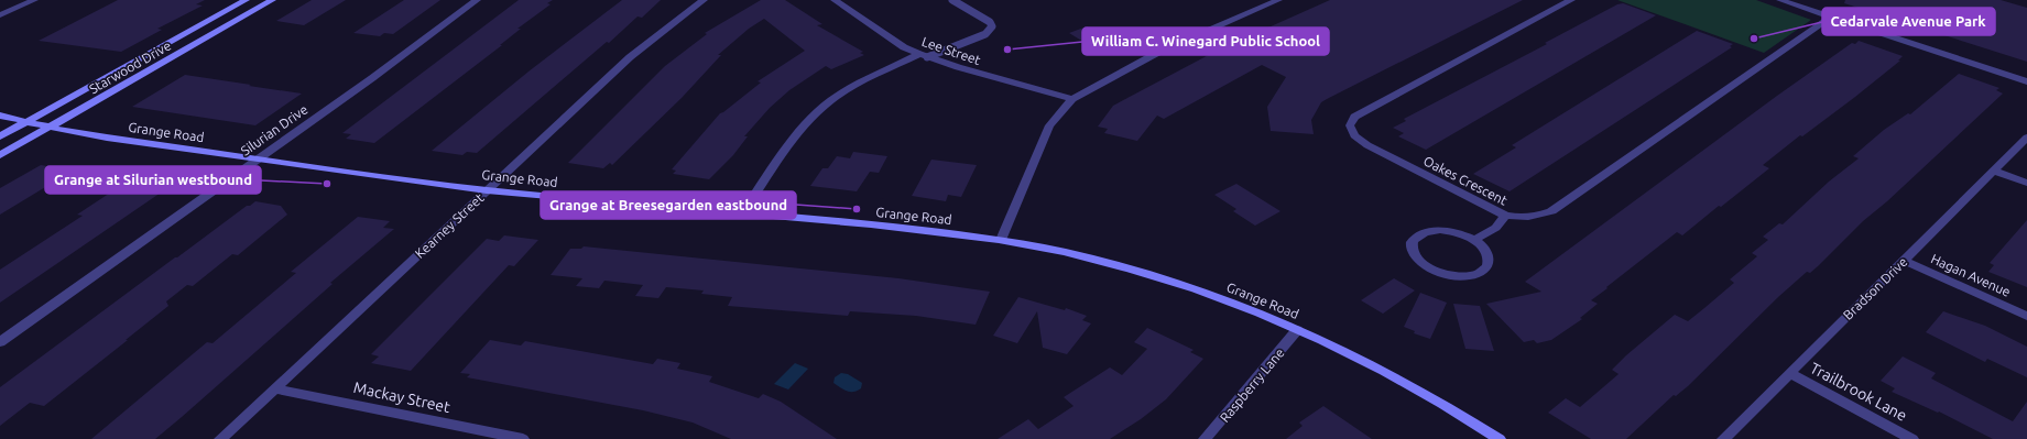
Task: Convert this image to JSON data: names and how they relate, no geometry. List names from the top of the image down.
{
  "streets": {
    "main road": ["Starwood Drive", "Grange Road"],
    "street": [
      "Lee Street",
      "Silurian Drive",
      "Oakes Crescent",
      "Kearney Street",
      "Hagan Avenue",
      "Bradson Drive",
      "Raspberry Lane",
      "Trailbrook Lane",
      "Mackay Street"
    ]
  },
  "crossings": [
    ["Starwood Drive", "Grange Road"],
    ["Silurian Drive", "Grange Road"],
    ["Grange Road", "Kearney Street"],
    ["Grange Road", "Raspberry Lane"],
    ["Kearney Street", "Mackay Street"],
    ["Hagan Avenue", "Bradson Drive"],
    ["Bradson Drive", "Trailbrook Lane"]
  ],
  "places": [
    "Cedarvale Avenue Park",
    "William C. Winegard Public School",
    "Grange at Silurian westbound",
    "Grange at Breesegarden eastbound"
  ]
}
